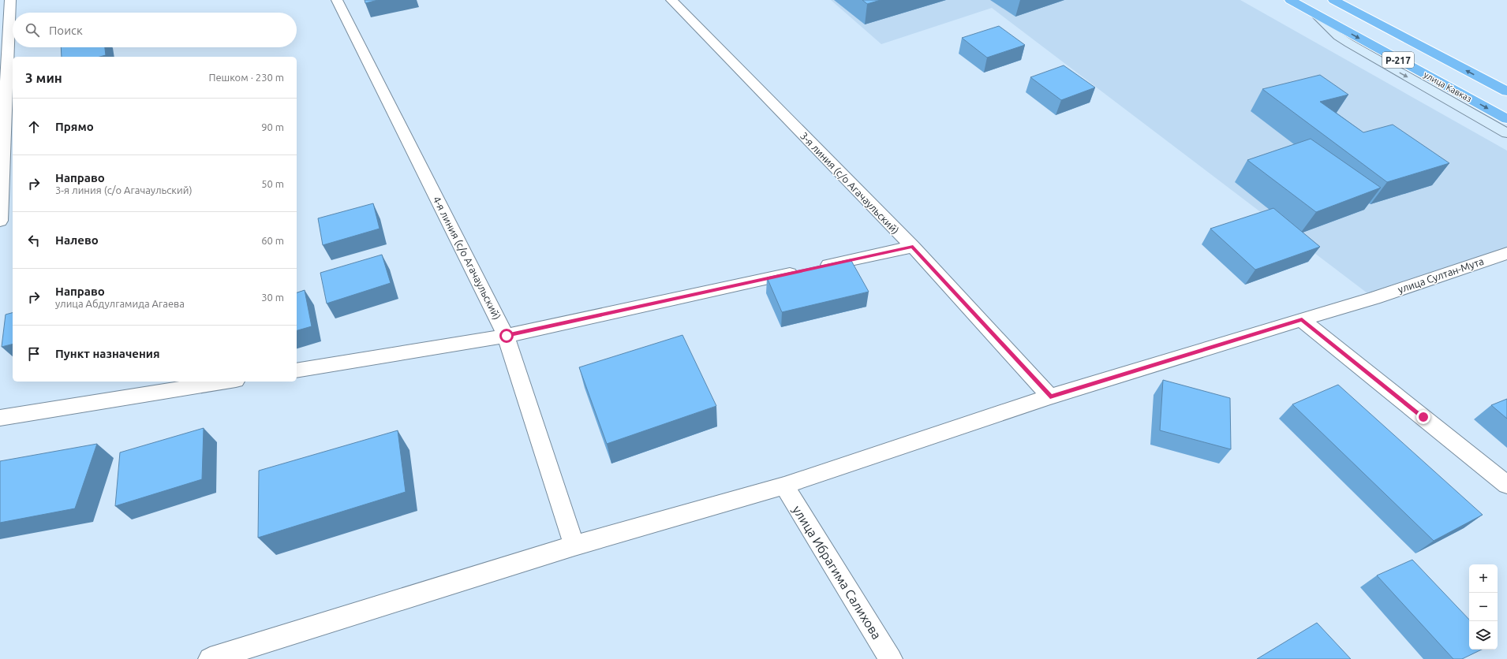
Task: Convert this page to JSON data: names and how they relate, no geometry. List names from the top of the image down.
{
  "streets": {
    "highway": ["Р-217", "улица Кавказ"],
    "street": [
      "3-я линия (с/о Агачаульский)",
      "4-я линия (с/о Агачаульский)",
      "улица Султан-Мута",
      "улица Ибрагима Салихова"
    ]
  },
  "crossings": [
    ["3-я линия (с/о Агачаульский)", "улица Султан-Мута"],
    ["4-я линия (с/о Агачаульский)", "улица Султан-Мута"],
    ["улица Султан-Мута", "улица Ибрагима Салихова"]
  ],
  "page": {
    "search": "Поиск",
    "heading": ["3 мин", "Пешком · 230 m"],
    "list": [
      ["Прямо", "90 m"],
      ["Направо", "3-я линия (с/о Агачаульский)", "50 m"],
      ["Налево", "60 m"],
      ["Направо", "улица Абдулгамида Агаева", "30 m"],
      "Пункт назначения"
    ],
    "map_buttons": ["+", "−"]
  }
}
